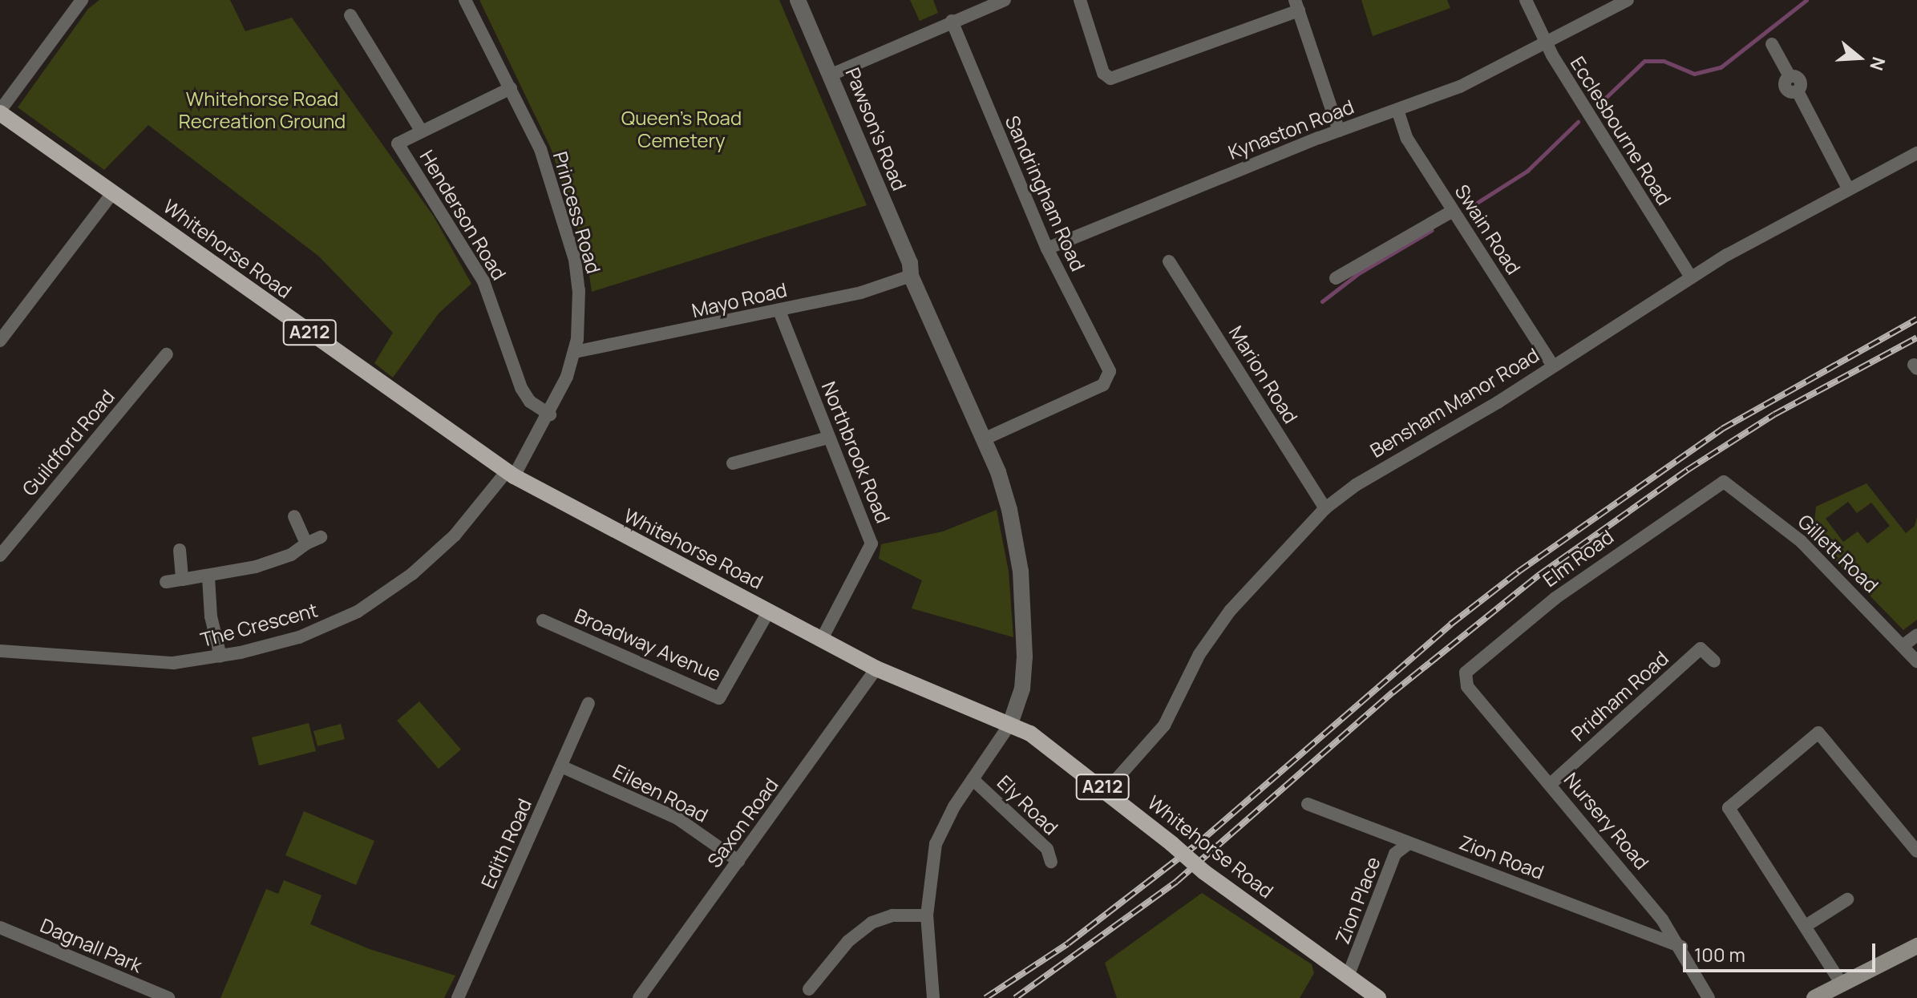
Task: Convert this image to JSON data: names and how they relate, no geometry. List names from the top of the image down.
{
  "streets": {
    "main road": ["Whitehorse Road", "A212"],
    "street": [
      "Pawson's Road",
      "Kynaston Road",
      "Ecclesbourne Road",
      "Sandringham Road",
      "Princess Road",
      "Henderson Road",
      "Swain Road",
      "Mayo Road",
      "Marion Road",
      "Bensham Manor Road",
      "Guildford Road",
      "Northbrook Road",
      "Gillett Road",
      "Elm Road",
      "The Crescent",
      "Broadway Avenue",
      "Pridham Road",
      "Eileen Road",
      "Ely Road",
      "Nursery Road",
      "Saxon Road",
      "Edith Road",
      "Zion Road",
      "Zion Place",
      "Dagnall Park"
    ]
  },
  "crossings": [
    ["Pawson's Road", "Sandringham Road"],
    ["Pawson's Road", "Mayo Road"],
    ["Kynaston Road", "Ecclesbourne Road"],
    ["Kynaston Road", "Sandringham Road"],
    ["Kynaston Road", "Swain Road"],
    ["Ecclesbourne Road", "Bensham Manor Road"],
    ["Princess Road", "Henderson Road"],
    ["Princess Road", "Whitehorse Road"],
    ["Princess Road", "Mayo Road"],
    ["Princess Road", "The Crescent"],
    ["Swain Road", "Bensham Manor Road"],
    ["Whitehorse Road", "Bensham Manor Road"],
    ["Whitehorse Road", "Northbrook Road"],
    ["Whitehorse Road", "The Crescent"],
    ["Whitehorse Road", "Broadway Avenue"],
    ["Whitehorse Road", "Saxon Road"],
    ["Whitehorse Road", "Zion Place"],
    ["Mayo Road", "Northbrook Road"],
    ["Marion Road", "Bensham Manor Road"],
    ["Gillett Road", "Elm Road"],
    ["Elm Road", "Nursery Road"],
    ["Pridham Road", "Nursery Road"],
    ["Eileen Road", "Saxon Road"],
    ["Eileen Road", "Edith Road"],
    ["Nursery Road", "Zion Road"],
    ["Zion Road", "Zion Place"]
  ],
  "parks": ["Whitehorse Road Recreation Ground", "Queen's Road Cemetery"],
  "scale_bar": "100 m",
  "north": "right"
}
